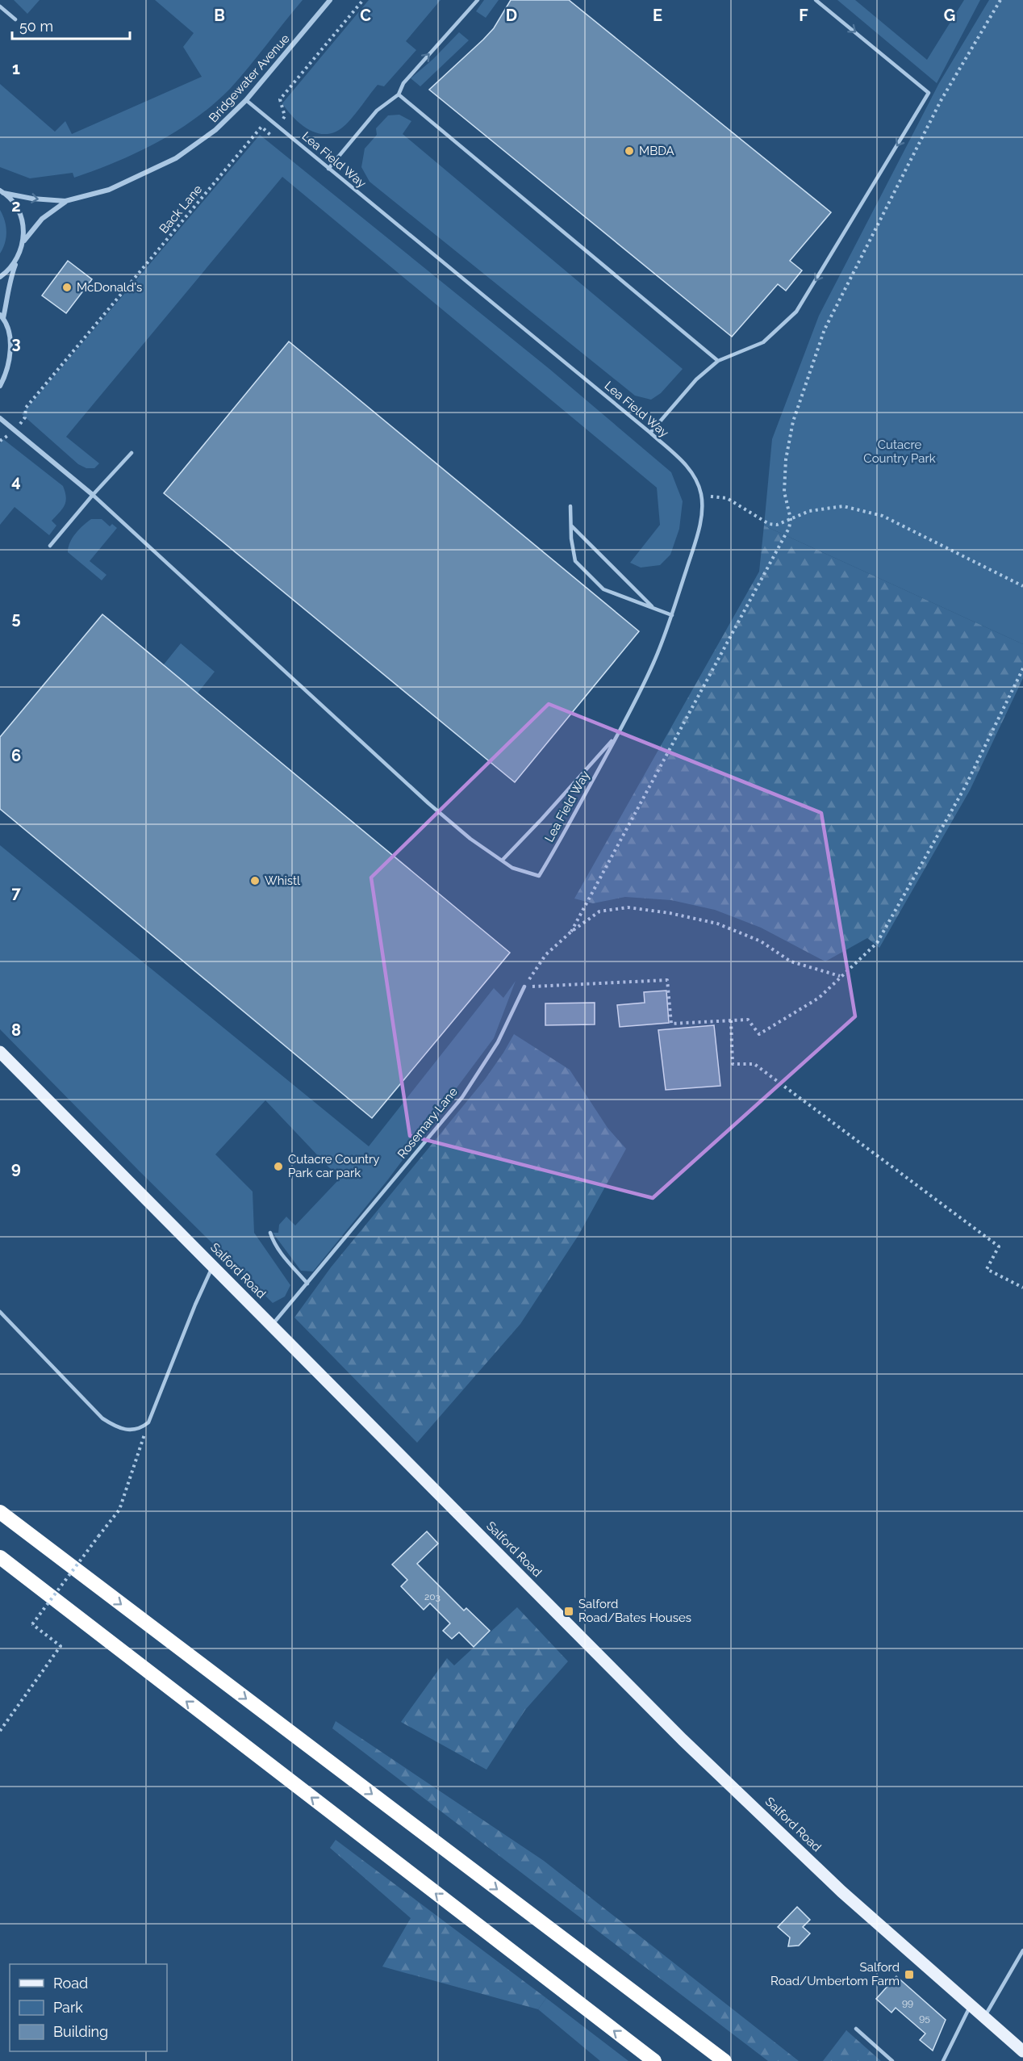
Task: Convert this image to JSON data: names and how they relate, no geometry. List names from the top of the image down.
{
  "streets": {
    "main road": ["Salford Road"],
    "street": ["Bridgewater Avenue"],
    "lane": ["Lea Field Way", "Rosemary Lane"],
    "path": ["Back Lane"]
  },
  "crossings": [
    ["Bridgewater Avenue", "Lea Field Way"],
    ["Lea Field Way", "Back Lane"],
    ["Rosemary Lane", "Salford Road"]
  ],
  "parks": ["Cutacre Country Park"],
  "places": {
    "other": [
      "MBDA",
      "McDonald's",
      "Whistl",
      "Cutacre Country Park car park"
    ],
    "transit": ["Salford Road/Bates Houses", "Salford Road/Umbertom Farm"]
  },
  "house_numbers": ["203", "99", "95"],
  "legend": ["Road", "Park", "Building"],
  "scale_bar": "50 m",
  "grid": {
    "columns": [
      "B",
      "C",
      "D",
      "E",
      "F",
      "G"
    ],
    "rows": [
      "1",
      "2",
      "3",
      "4",
      "5",
      "6",
      "7",
      "8",
      "9"
    ]
  }
}
